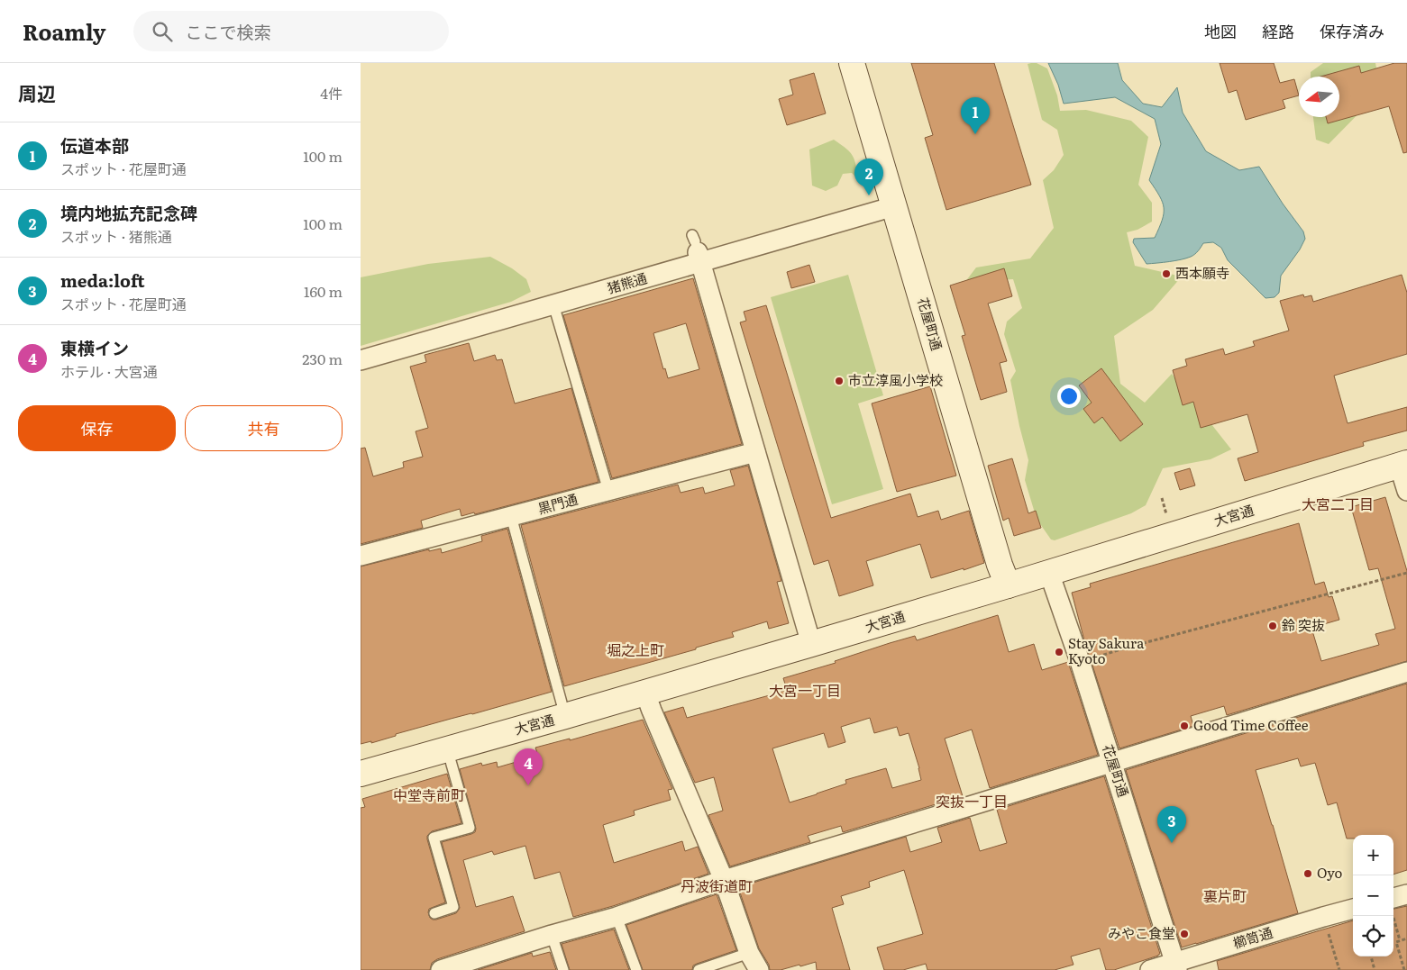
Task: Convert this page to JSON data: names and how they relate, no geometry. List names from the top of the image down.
{
  "streets": {
    "street": [
      "猪熊通",
      "花屋町通",
      "黒門通",
      "大宮通",
      "櫛笥通"
    ]
  },
  "crossings": [
    ["猪熊通", "花屋町通"],
    ["花屋町通", "大宮通"],
    ["花屋町通", "櫛笥通"]
  ],
  "districts": [
    "大宮二丁目",
    "堀之上町",
    "大宮一丁目",
    "中堂寺前町",
    "突抜一丁目",
    "丹波街道町",
    "裏片町"
  ],
  "places": [
    "西本願寺",
    "市立淳風小学校",
    "鈴 突抜",
    "Stay Sakura Kyoto",
    "Good Time Coffee",
    "Oyo",
    "みやこ食堂"
  ],
  "north": "left",
  "page": {
    "header": "Roamly",
    "search": "ここで検索",
    "nav": ["地図", "経路", "保存済み"],
    "heading": ["周辺", "4件"],
    "pins": [
      "1",
      "2",
      "4",
      "3"
    ],
    "list": [
      {
        "mark": "1",
        "name": "伝道本部",
        "note": "スポット · 花屋町通",
        "value": "100 m"
      },
      {
        "mark": "2",
        "name": "境内地拡充記念碑",
        "note": "スポット · 猪熊通",
        "value": "100 m"
      },
      {
        "mark": "3",
        "name": "meda:loft",
        "note": "スポット · 花屋町通",
        "value": "160 m"
      },
      {
        "mark": "4",
        "name": "東横イン",
        "note": "ホテル · 大宮通",
        "value": "230 m"
      }
    ],
    "buttons": ["保存", "共有"],
    "map_buttons": ["+", "−"]
  }
}
